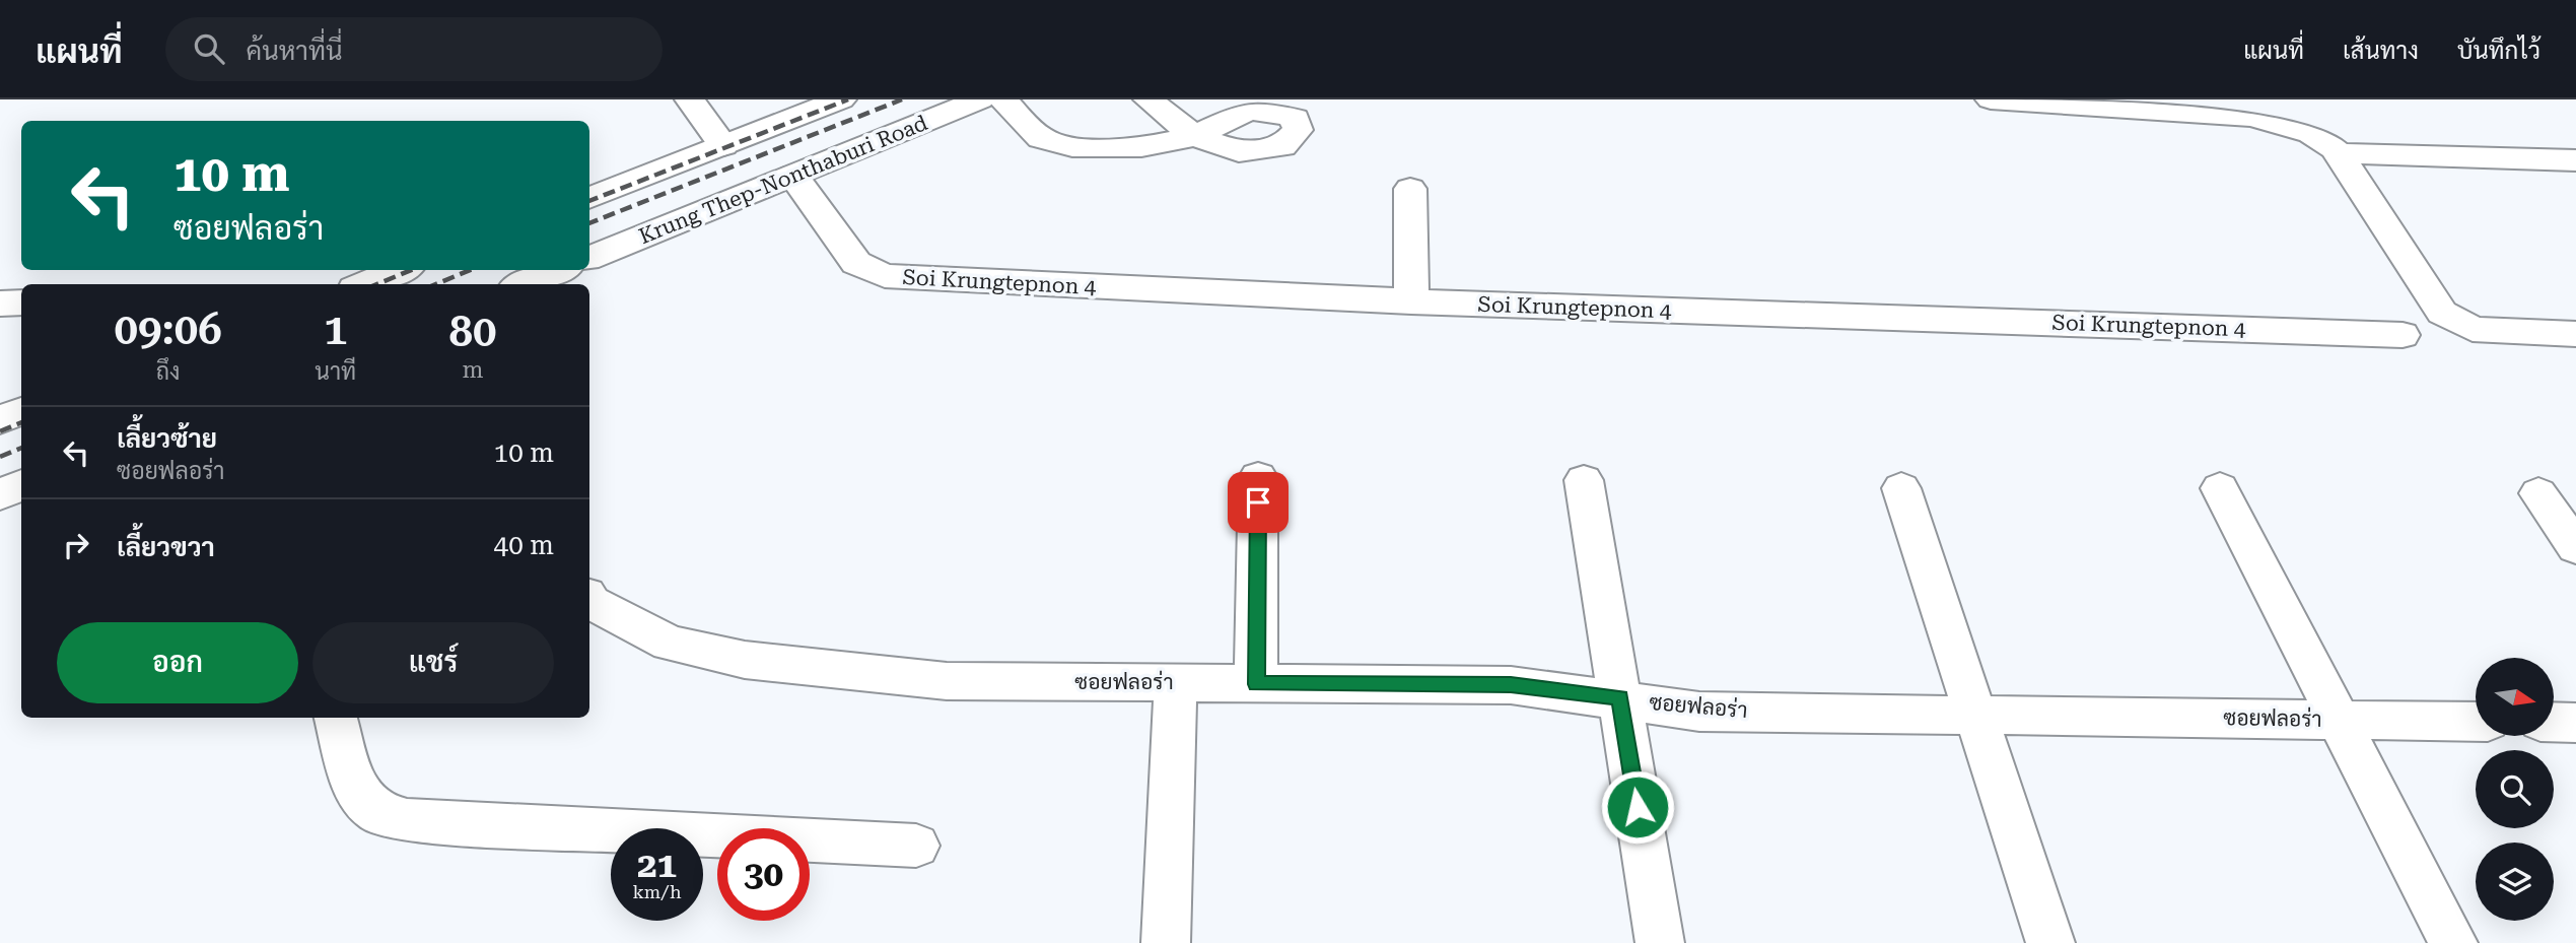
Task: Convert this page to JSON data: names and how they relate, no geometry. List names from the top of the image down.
{
  "streets": {
    "street": ["Krung Thep-Nonthaburi Road", "Soi Krungtepnon 4", "ซอยฟลอร่า"]
  },
  "crossings": [
    ["Krung Thep-Nonthaburi Road", "Soi Krungtepnon 4"]
  ],
  "north": "right",
  "page": {
    "header": "แผนที่",
    "search": "ค้นหาที่นี่",
    "nav": ["แผนที่", "เส้นทาง", "บันทึกไว้"],
    "turn": ["10 m", "ซอยฟลอร่า"],
    "eta": [
      "09:06",
      "ถึง",
      "1",
      "นาที",
      "80",
      "m"
    ],
    "list": [
      {
        "name": "เลี้ยวซ้าย",
        "note": "ซอยฟลอร่า",
        "value": "10 m"
      },
      {
        "name": "เลี้ยวขวา",
        "value": "40 m"
      }
    ],
    "buttons": ["ออก", "แชร์"],
    "speed": "21 km/h",
    "limit": "30"
  }
}
